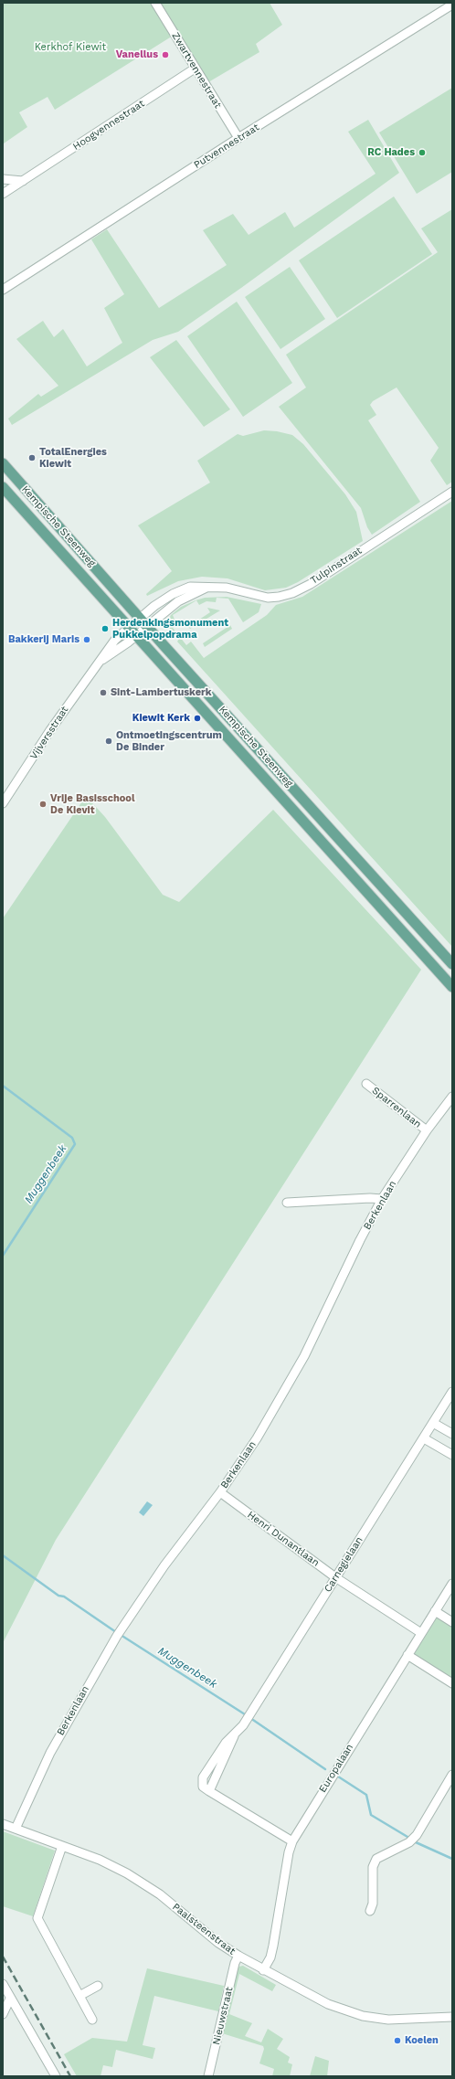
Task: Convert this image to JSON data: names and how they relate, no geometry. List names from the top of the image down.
{
  "streets": {
    "main road": ["Kempische Steenweg"],
    "street": [
      "Zwartvennestraat",
      "Hoogvennestraat",
      "Putvennestraat",
      "Tulpinstraat",
      "Vijversstraat",
      "Sparrenlaan",
      "Berkenlaan",
      "Henri Dunantlaan",
      "Carnegielaan",
      "Europalaan",
      "Paalsteenstraat",
      "Nieuwstraat"
    ]
  },
  "crossings": [
    ["Zwartvennestraat", "Hoogvennestraat"],
    ["Zwartvennestraat", "Putvennestraat"],
    ["Kempische Steenweg", "Tulpinstraat"],
    ["Kempische Steenweg", "Vijversstraat"],
    ["Tulpinstraat", "Vijversstraat"],
    ["Sparrenlaan", "Berkenlaan"],
    ["Berkenlaan", "Henri Dunantlaan"],
    ["Berkenlaan", "Paalsteenstraat"],
    ["Henri Dunantlaan", "Carnegielaan"],
    ["Henri Dunantlaan", "Europalaan"],
    ["Europalaan", "Paalsteenstraat"],
    ["Paalsteenstraat", "Nieuwstraat"]
  ],
  "water": ["Muggenbeek"],
  "parks": ["Kerkhof Kiewit"],
  "places": [
    "Vanellus",
    "RC Hades",
    "TotalEnergies Kiewit",
    "Herdenkingsmonument Pukkelpopdrama",
    "Bakkerij Maris",
    "Sint-Lambertuskerk",
    "Kiewit Kerk",
    "Ontmoetingscentrum De Binder",
    "Vrije Basisschool De Kievit",
    "Koelen"
  ]
}
